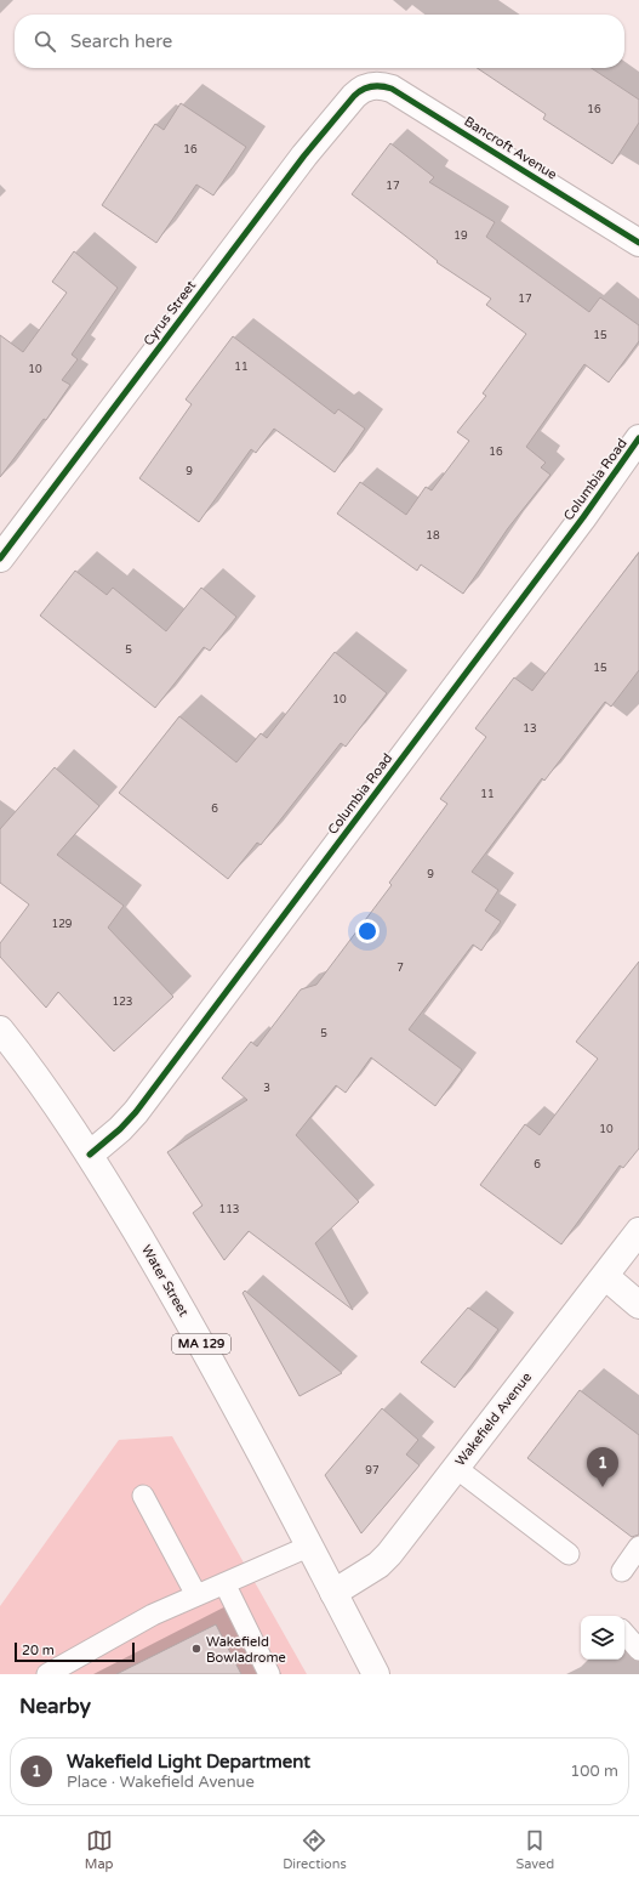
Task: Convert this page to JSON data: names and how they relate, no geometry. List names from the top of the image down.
{
  "streets": {
    "street": [
      "Bancroft Avenue",
      "Cyrus Street",
      "Columbia Road",
      "Water Street",
      "MA 129",
      "Wakefield Avenue"
    ]
  },
  "crossings": [
    ["Bancroft Avenue", "Cyrus Street"],
    ["Columbia Road", "Water Street"],
    ["Water Street", "Wakefield Avenue"]
  ],
  "places": ["Wakefield Bowladrome"],
  "house_numbers": [
    "16",
    "16",
    "17",
    "19",
    "17",
    "15",
    "11",
    "10",
    "16",
    "9",
    "18",
    "5",
    "15",
    "10",
    "13",
    "11",
    "6",
    "9",
    "129",
    "7",
    "123",
    "5",
    "3",
    "10",
    "6",
    "113",
    "97"
  ],
  "scale_bar": "20 m",
  "page": {
    "search": "Search here",
    "pins": "1",
    "scale": "20 m",
    "heading": "Nearby",
    "list": [
      {
        "mark": "1",
        "name": "Wakefield Light Department",
        "note": "Place · Wakefield Avenue",
        "value": "100 m"
      }
    ],
    "nav": ["Map", "Directions", "Saved"]
  }
}
